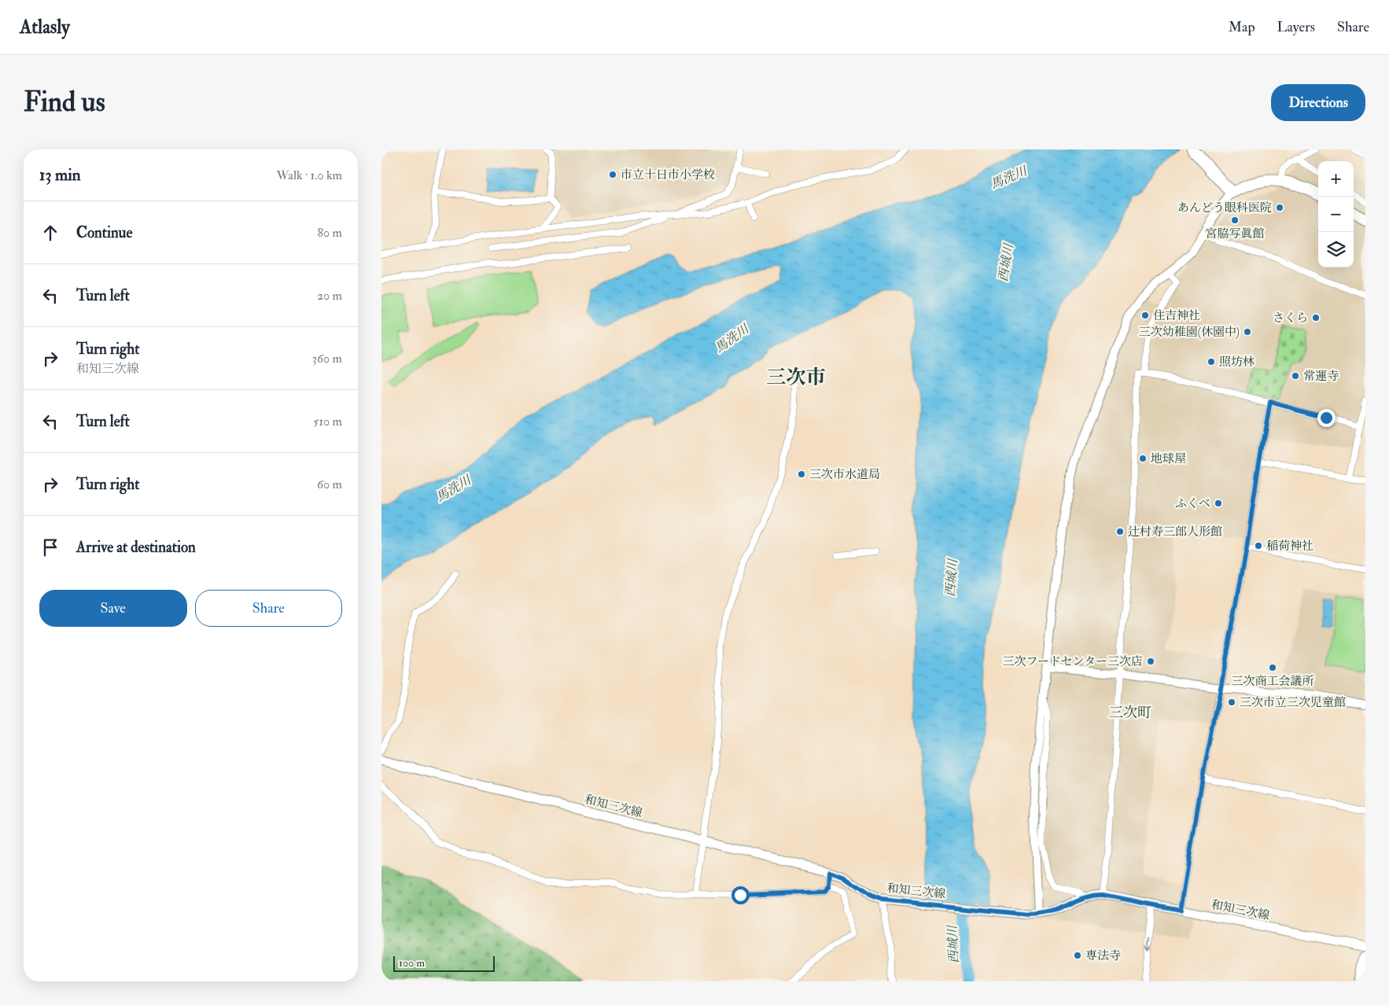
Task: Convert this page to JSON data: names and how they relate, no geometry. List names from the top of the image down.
{
  "streets": {
    "main road": ["和知三次線"]
  },
  "districts": ["三次市", "三次町"],
  "water": ["馬洗川", "西城川"],
  "places": [
    "市立十日市小学校",
    "あんどう眼科医院",
    "宮脇写眞館",
    "住吉神社",
    "さくら",
    "三次幼稚園(休園中)",
    "照坊林",
    "常運寺",
    "地球屋",
    "三次市水道局",
    "ふくべ",
    "辻村寿三郎人形館",
    "稲荷神社",
    "三次フードセンター三次店",
    "三次商工会議所",
    "三次市立三次児童館",
    "専法寺"
  ],
  "scale_bar": "100 m",
  "page": {
    "header": "Atlasly",
    "nav": ["Map", "Layers", "Share"],
    "buttons": [
      "Directions",
      ["Save", "Share"]
    ],
    "title": "Find us",
    "heading": ["13 min", "Walk · 1.0 km"],
    "map_buttons": ["+", "−"],
    "list": [
      ["Continue", "80 m"],
      ["Turn left", "20 m"],
      ["Turn right", "和知三次線", "360 m"],
      ["Turn left", "510 m"],
      ["Turn right", "60 m"],
      "Arrive at destination"
    ],
    "scale": "100 m"
  }
}
